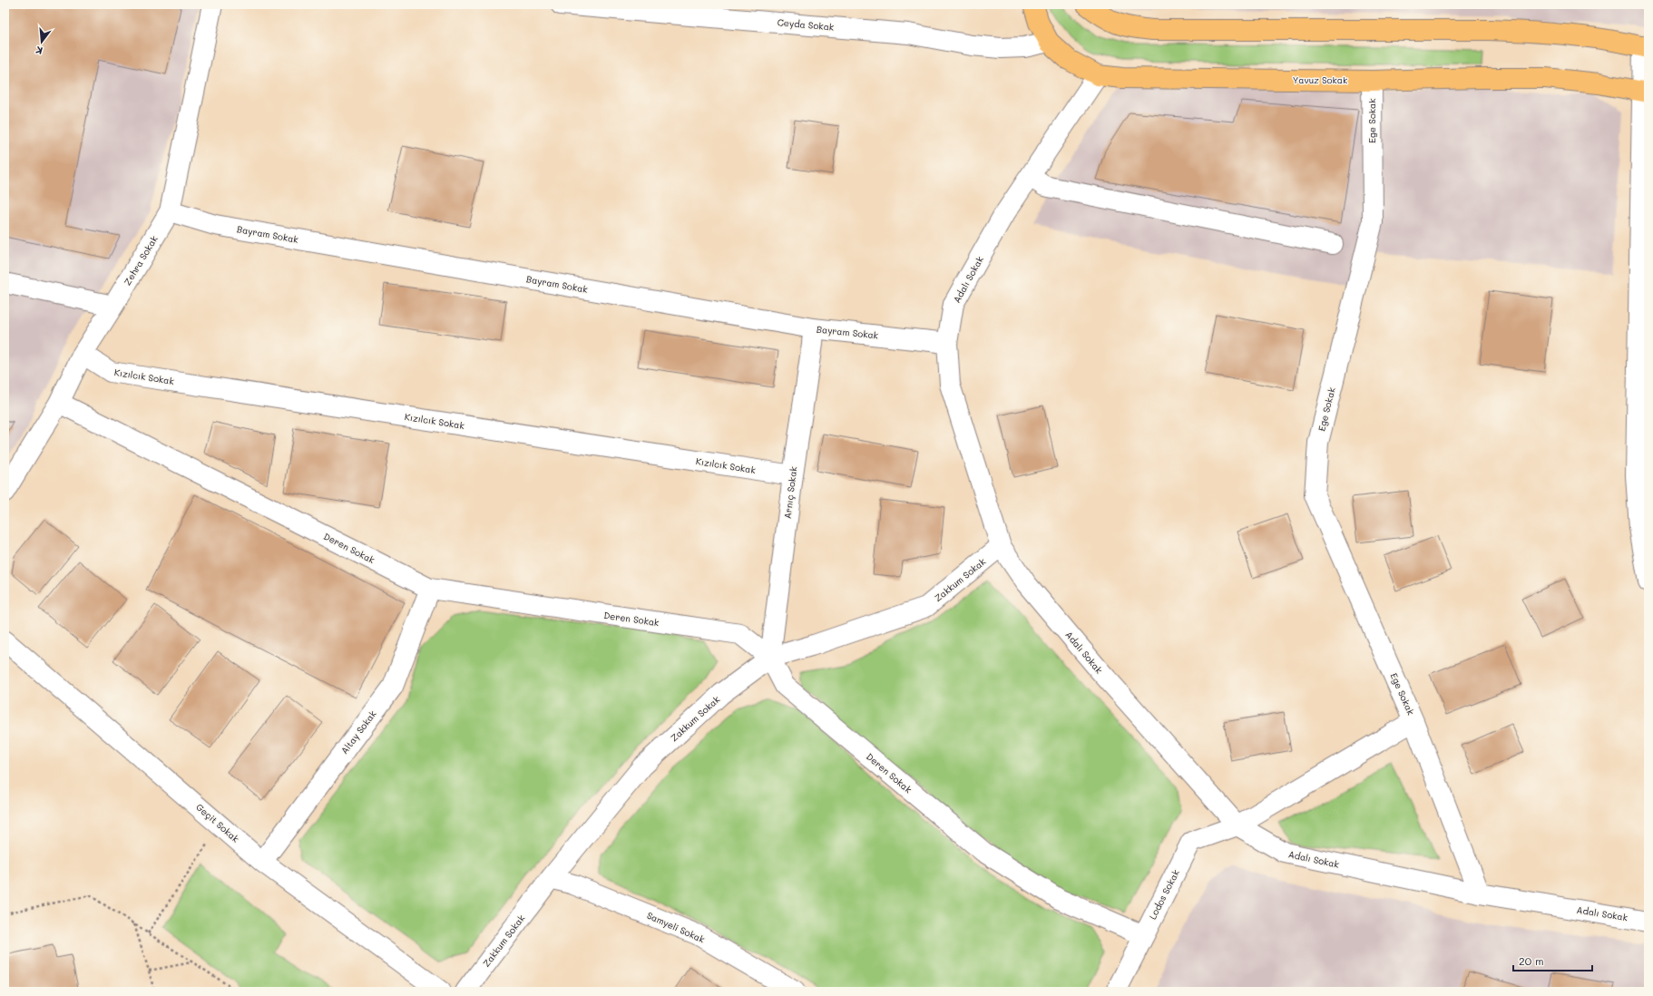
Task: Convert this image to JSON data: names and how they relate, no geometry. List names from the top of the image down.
{
  "streets": {
    "main road": ["Yavuz Sokak"],
    "street": [
      "Ceyda Sokak",
      "Ege Sokak",
      "Bayram Sokak",
      "Zehra Sokak",
      "Adalı Sokak",
      "Kızılcık Sokak",
      "Arnıç Sokak",
      "Deren Sokak",
      "Zakkum Sokak",
      "Altay Sokak",
      "Geçit Sokak",
      "Lodos Sokak",
      "Samyeli Sokak"
    ]
  },
  "crossings": [
    ["Ceyda Sokak", "Yavuz Sokak"],
    ["Yavuz Sokak", "Ege Sokak"],
    ["Yavuz Sokak", "Adalı Sokak"],
    ["Ege Sokak", "Adalı Sokak"],
    ["Ege Sokak", "Lodos Sokak"],
    ["Bayram Sokak", "Zehra Sokak"],
    ["Bayram Sokak", "Adalı Sokak"],
    ["Bayram Sokak", "Arnıç Sokak"],
    ["Zehra Sokak", "Kızılcık Sokak"],
    ["Zehra Sokak", "Deren Sokak"],
    ["Adalı Sokak", "Zakkum Sokak"],
    ["Adalı Sokak", "Lodos Sokak"],
    ["Kızılcık Sokak", "Arnıç Sokak"],
    ["Arnıç Sokak", "Deren Sokak"],
    ["Arnıç Sokak", "Zakkum Sokak"],
    ["Deren Sokak", "Zakkum Sokak"],
    ["Deren Sokak", "Altay Sokak"],
    ["Deren Sokak", "Lodos Sokak"],
    ["Zakkum Sokak", "Samyeli Sokak"],
    ["Altay Sokak", "Geçit Sokak"]
  ],
  "scale_bar": "20 m",
  "north": "bottom"
}
